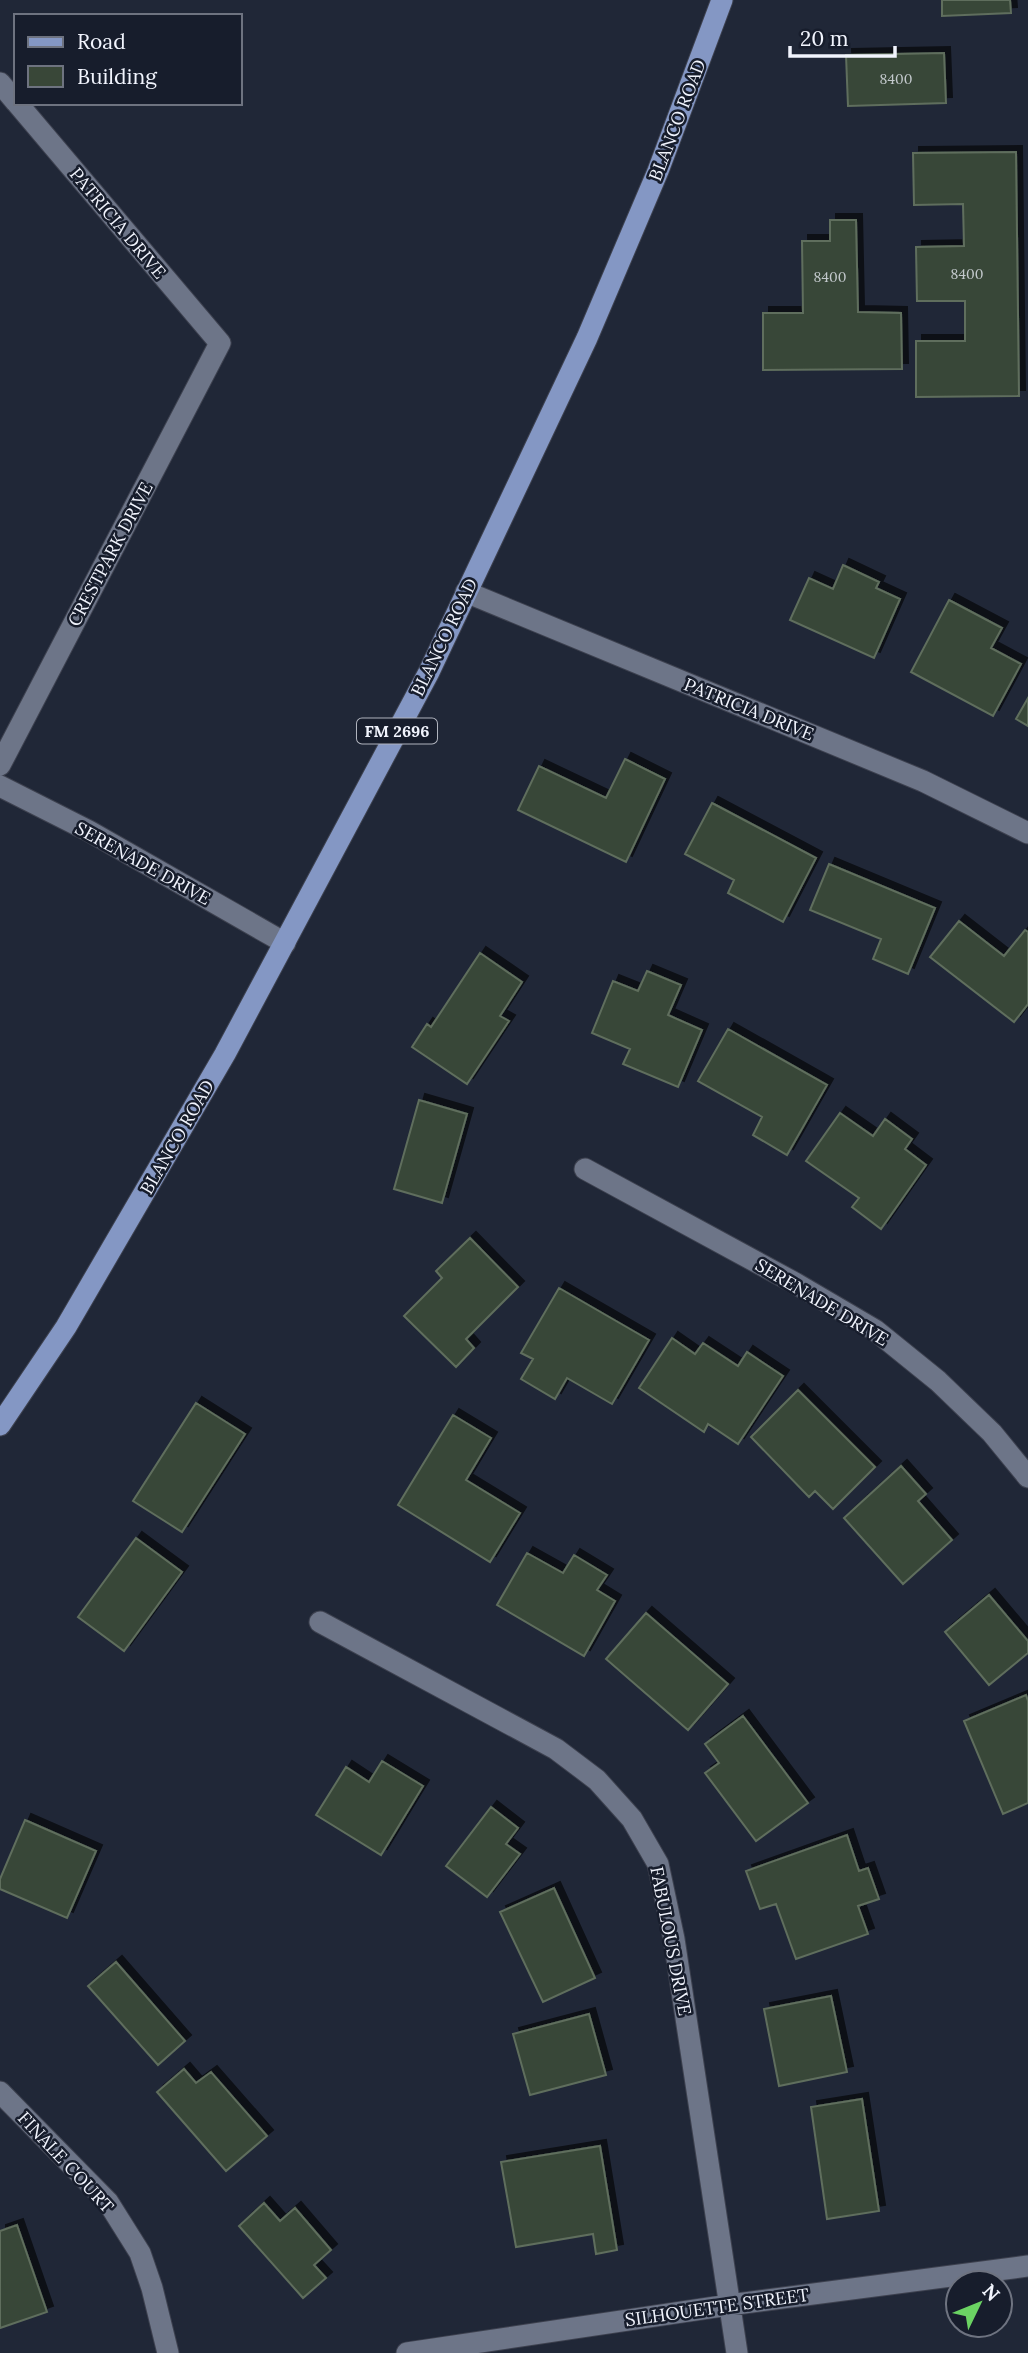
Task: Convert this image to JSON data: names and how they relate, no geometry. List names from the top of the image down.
{
  "streets": {
    "main road": ["BLANCO ROAD", "FM 2696"],
    "street": [
      "PATRICIA DRIVE",
      "CRESTPARK DRIVE",
      "SERENADE DRIVE",
      "FABULOUS DRIVE",
      "FINALE COURT",
      "SILHOUETTE STREET"
    ]
  },
  "crossings": [
    ["BLANCO ROAD", "PATRICIA DRIVE"],
    ["BLANCO ROAD", "SERENADE DRIVE"],
    ["PATRICIA DRIVE", "CRESTPARK DRIVE"],
    ["FABULOUS DRIVE", "SILHOUETTE STREET"]
  ],
  "house_numbers": ["8400", "8400", "8400"],
  "legend": ["Road", "Building"],
  "scale_bar": "20 m",
  "north": "top right"
}
